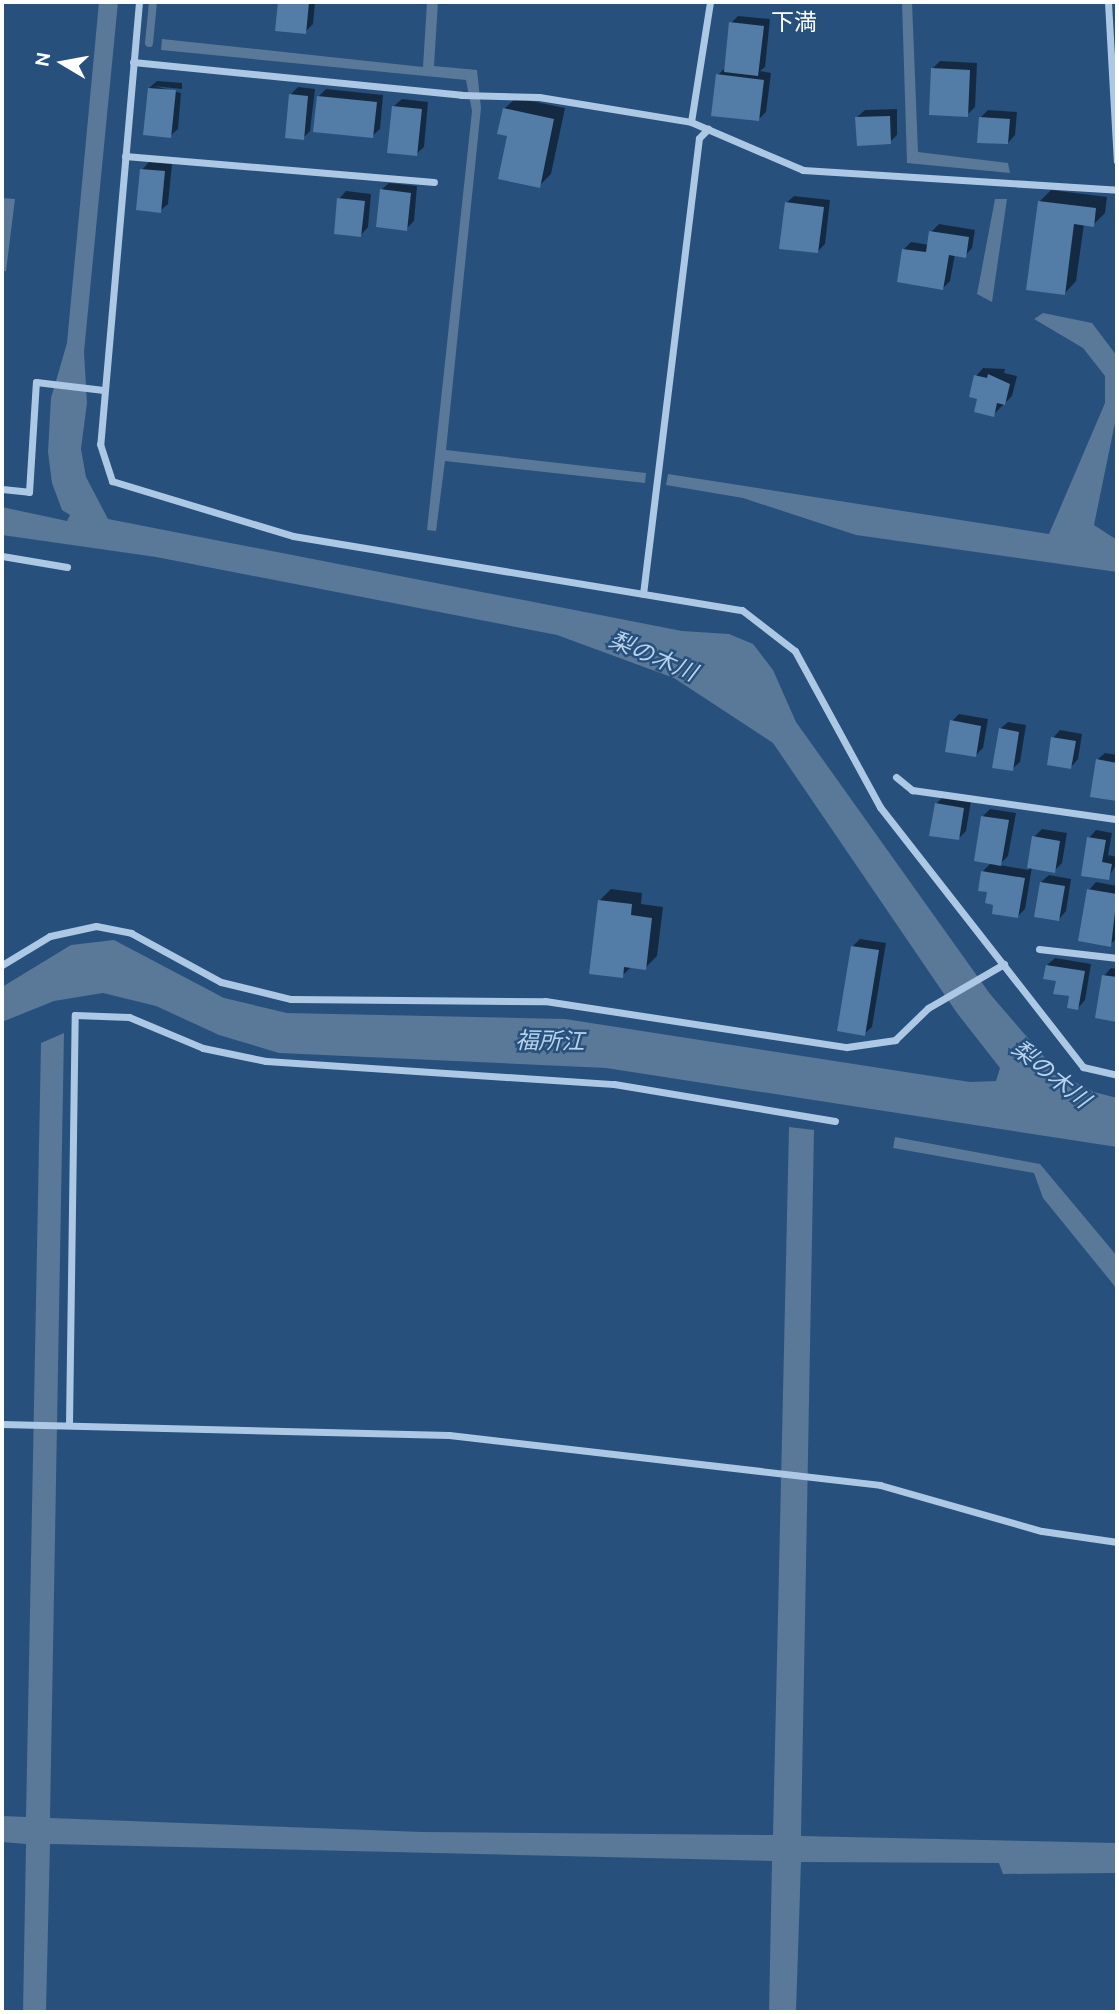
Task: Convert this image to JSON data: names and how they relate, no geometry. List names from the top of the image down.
{
  "districts": ["下満"],
  "water": ["梨の木川", "福所江"],
  "north": "left"
}
